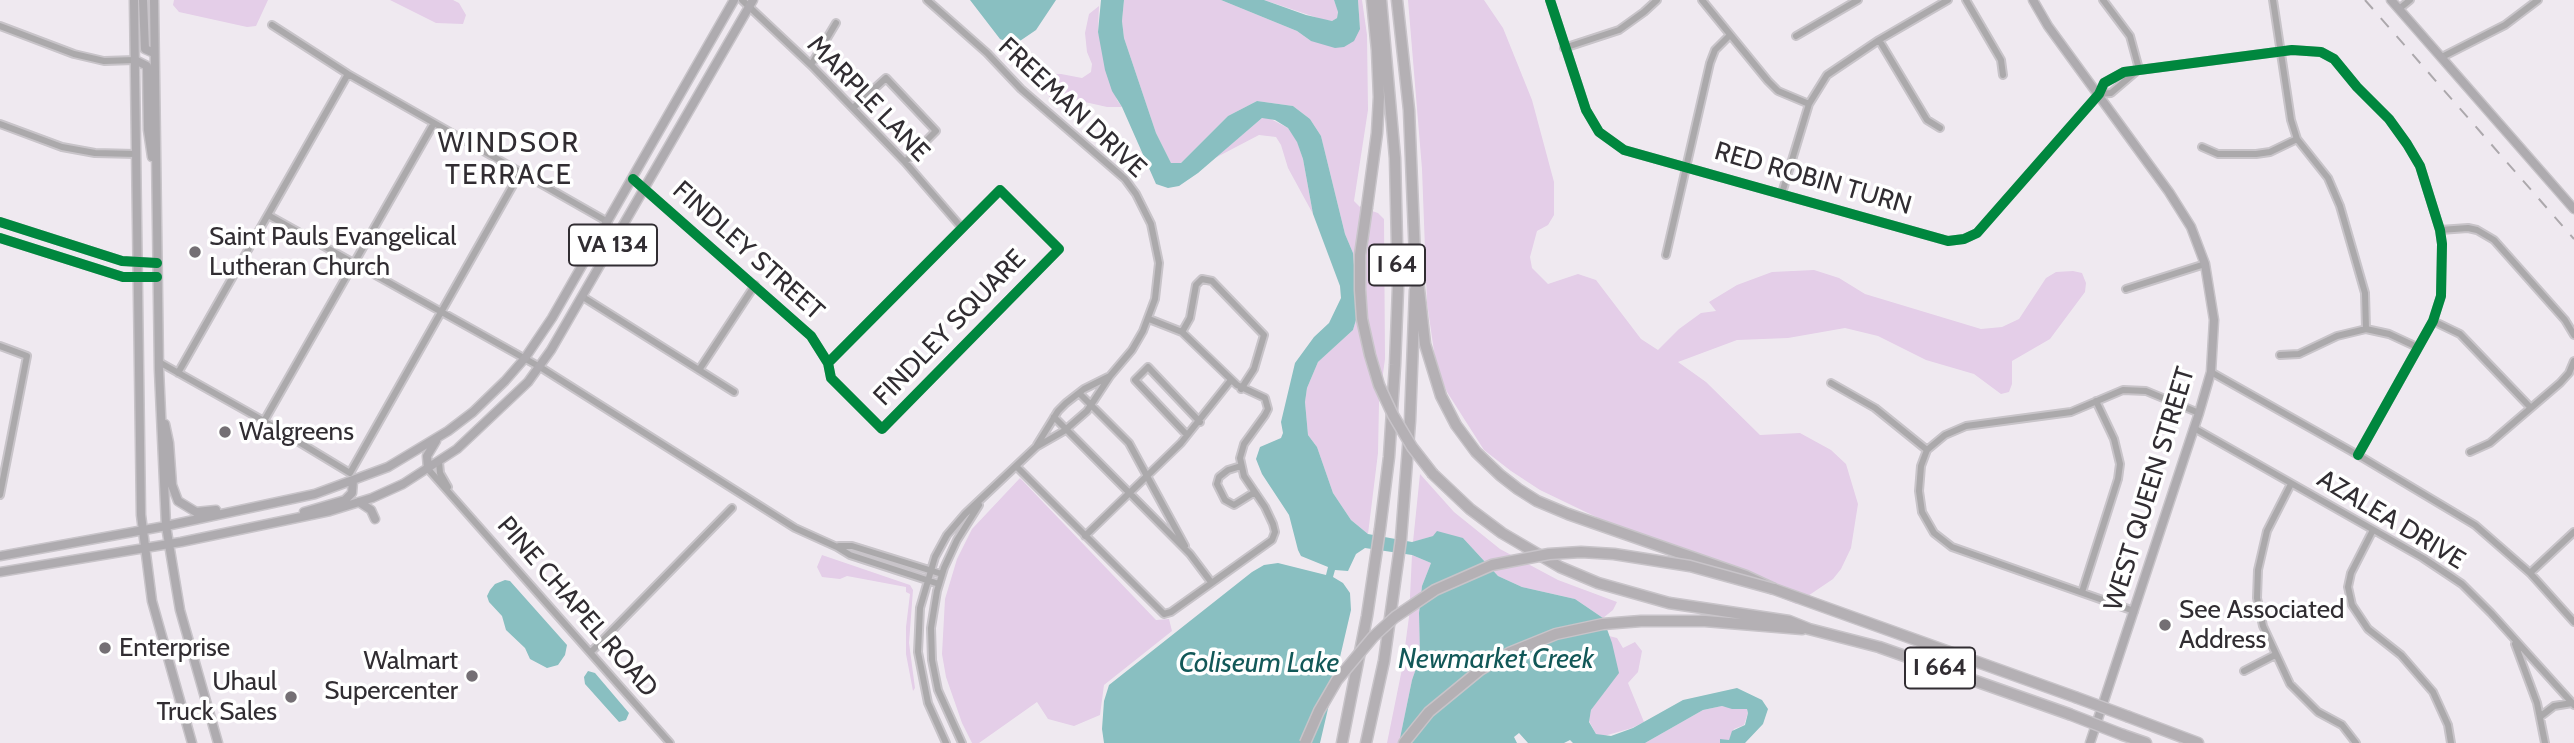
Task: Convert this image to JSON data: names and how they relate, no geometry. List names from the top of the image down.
{
  "streets": {
    "highway": ["I 64", "I 664"],
    "main road": ["VA 134", "WEST QUEEN STREET"],
    "street": [
      "MARPLE LANE",
      "FREEMAN DRIVE",
      "RED ROBIN TURN",
      "FINDLEY STREET",
      "FINDLEY SQUARE",
      "AZALEA DRIVE",
      "PINE CHAPEL ROAD"
    ]
  },
  "crossings": [
    ["MARPLE LANE", "VA 134"],
    ["MARPLE LANE", "FINDLEY SQUARE"],
    ["RED ROBIN TURN", "WEST QUEEN STREET"],
    ["VA 134", "FINDLEY STREET"],
    ["VA 134", "PINE CHAPEL ROAD"],
    ["FINDLEY STREET", "FINDLEY SQUARE"],
    ["WEST QUEEN STREET", "AZALEA DRIVE"]
  ],
  "districts": ["WINDSOR TERRACE"],
  "water": ["Newmarket Creek", "Coliseum Lake"],
  "places": [
    "Saint Pauls Evangelical Lutheran Church",
    "Walgreens",
    "See Associated Address",
    "Enterprise",
    "Walmart Supercenter",
    "Uhaul Truck Sales"
  ]
}
